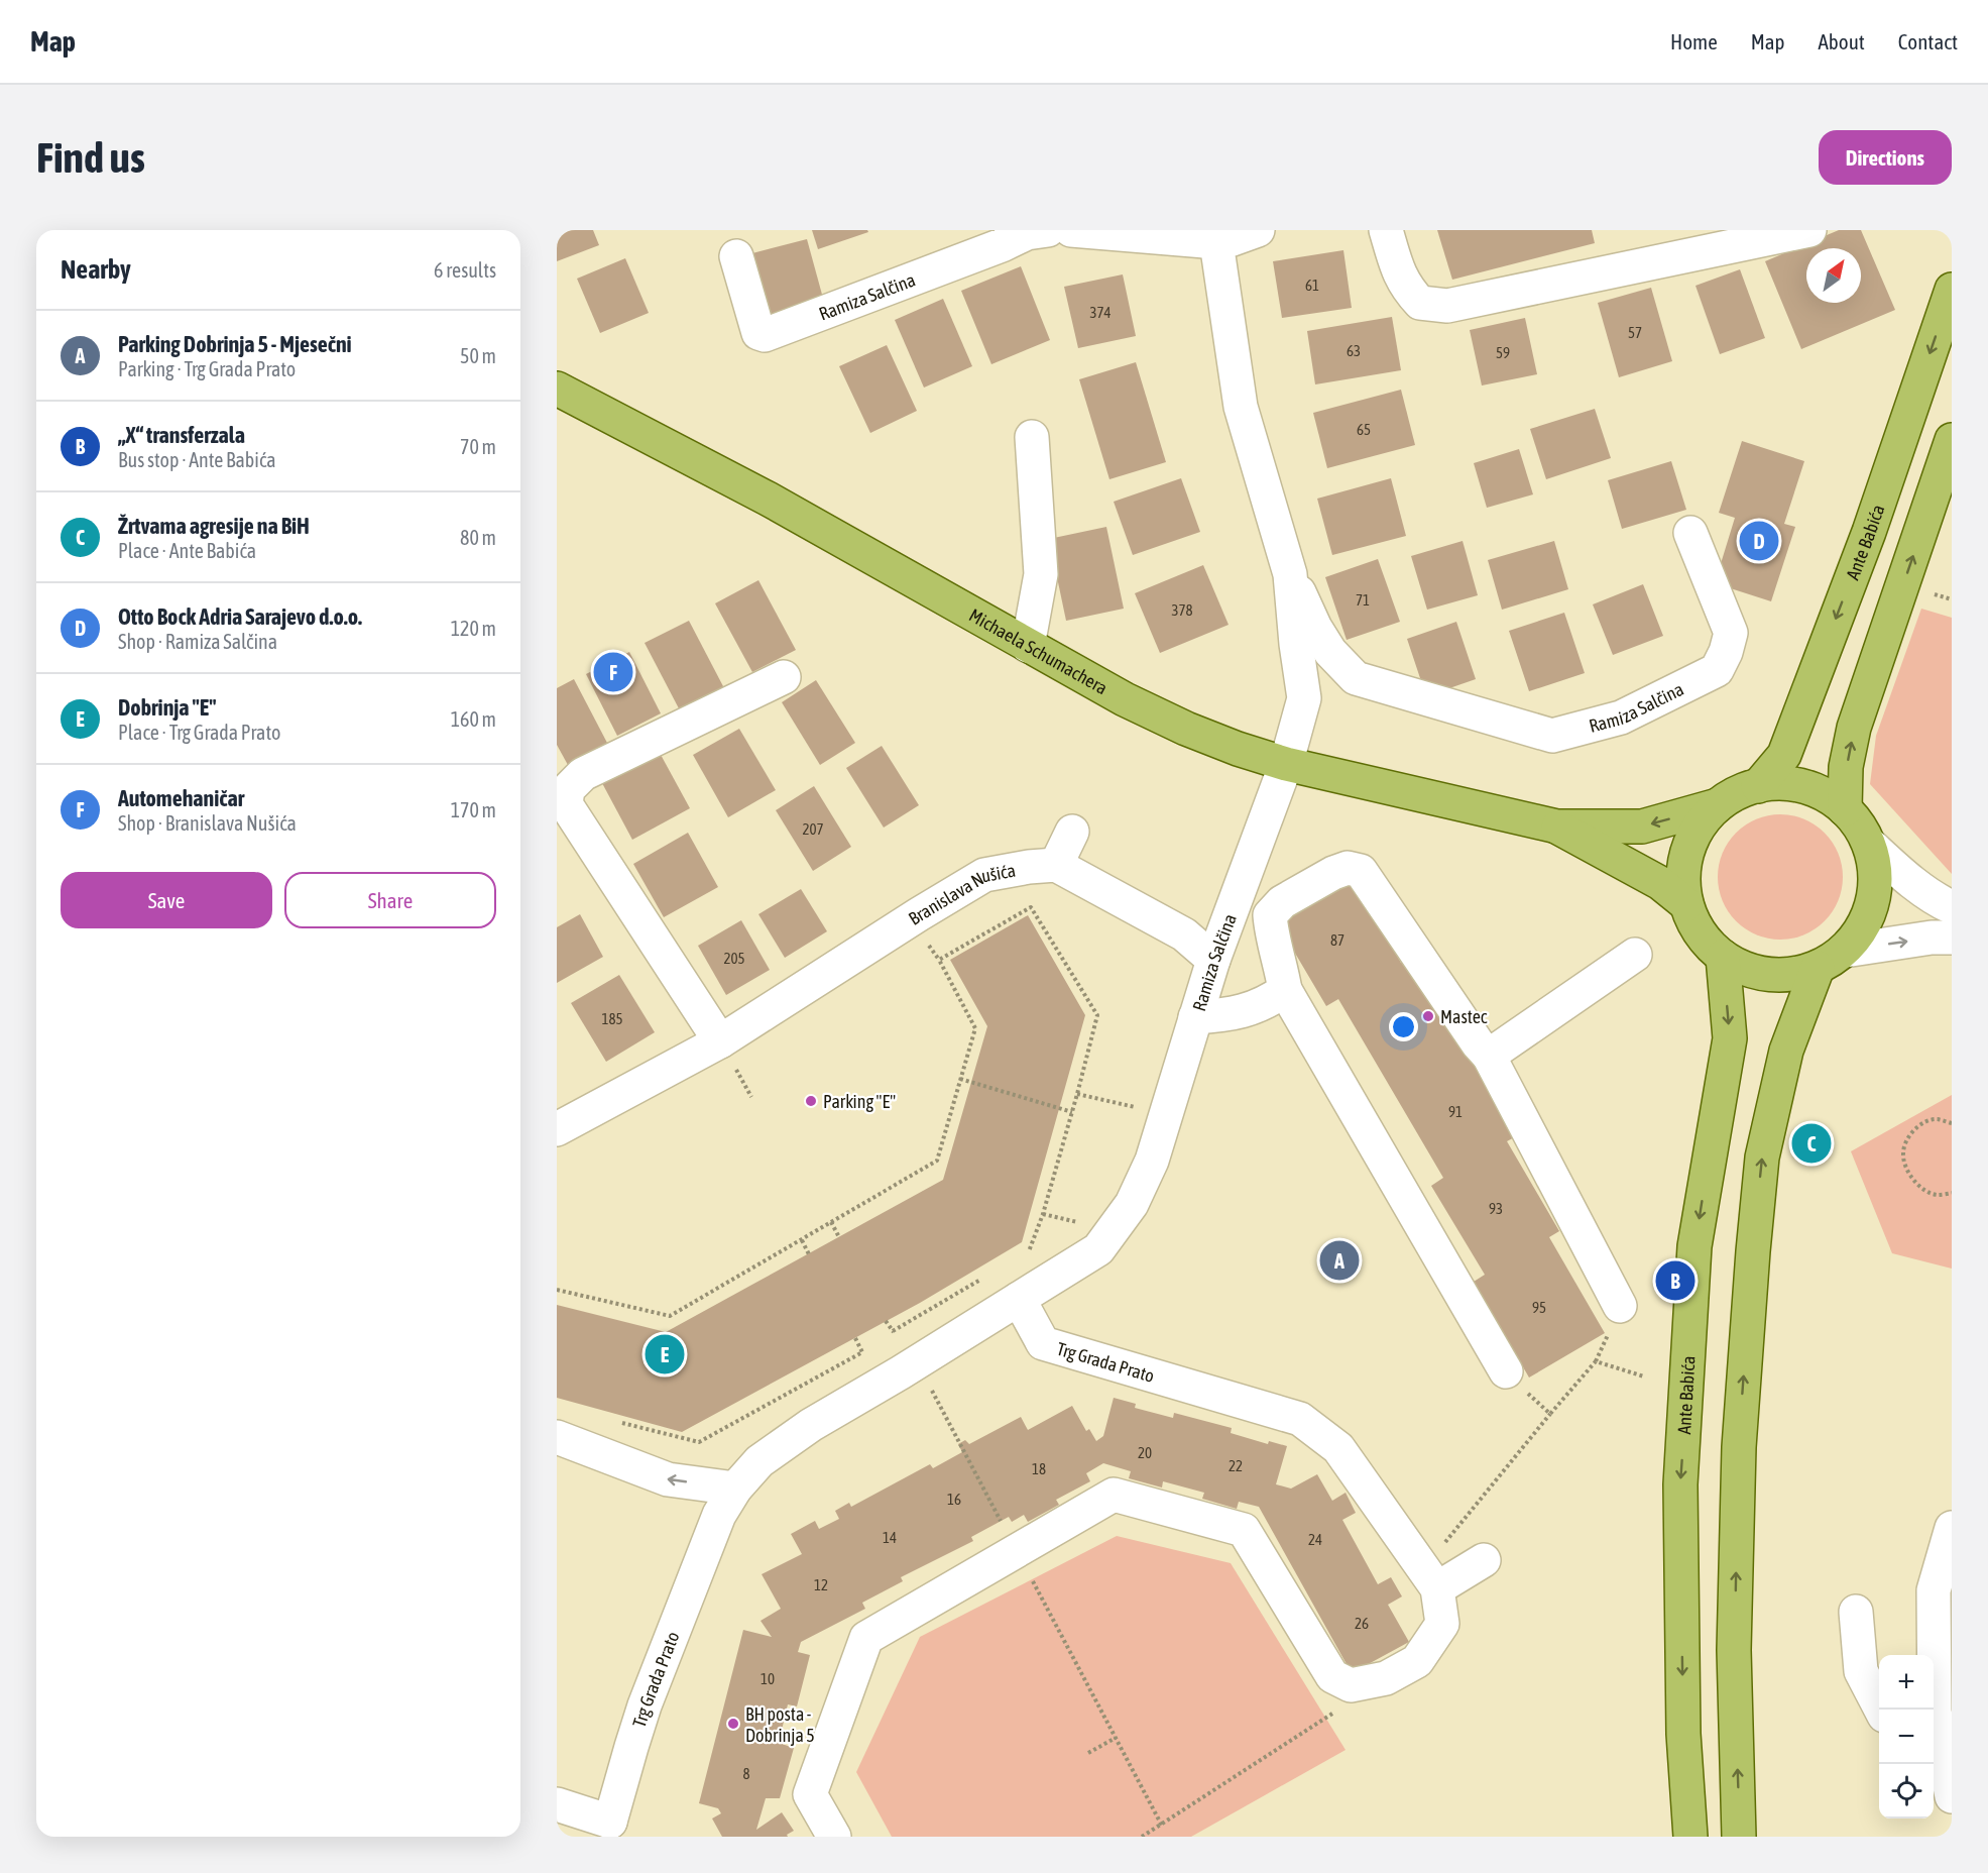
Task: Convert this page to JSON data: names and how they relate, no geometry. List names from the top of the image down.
{
  "streets": {
    "main road": ["Ante Babića", "Michaela Schumachera"],
    "street": ["Ramiza Salčina", "Branislava Nušića", "Trg Grada Prato"]
  },
  "crossings": [
    ["Ramiza Salčina", "Michaela Schumachera"],
    ["Ramiza Salčina", "Trg Grada Prato"]
  ],
  "places": ["Mastec", "Parking \"E\"", "BH posta - Dobrinja 5"],
  "house_numbers": [
    "61",
    "374",
    "57",
    "63",
    "59",
    "65",
    "71",
    "378",
    "207",
    "87",
    "205",
    "185",
    "91",
    "93",
    "95",
    "20",
    "22",
    "18",
    "16",
    "14",
    "24",
    "12",
    "26",
    "10",
    "8"
  ],
  "north": "top right",
  "page": {
    "header": "Map",
    "nav": [
      "Home",
      "Map",
      "About",
      "Contact"
    ],
    "buttons": [
      "Directions",
      ["Save", "Share"]
    ],
    "title": "Find us",
    "heading": ["Nearby", "6 results"],
    "list": [
      {
        "mark": "A",
        "name": "Parking Dobrinja 5 - Mjesečni",
        "note": "Parking · Trg Grada Prato",
        "value": "50 m"
      },
      {
        "mark": "B",
        "name": "„X“ transferzala",
        "note": "Bus stop · Ante Babića",
        "value": "70 m"
      },
      {
        "mark": "C",
        "name": "Žrtvama agresije na BiH",
        "note": "Place · Ante Babića",
        "value": "80 m"
      },
      {
        "mark": "D",
        "name": "Otto Bock Adria Sarajevo d.o.o.",
        "note": "Shop · Ramiza Salčina",
        "value": "120 m"
      },
      {
        "mark": "E",
        "name": "Dobrinja \"E\"",
        "note": "Place · Trg Grada Prato",
        "value": "160 m"
      },
      {
        "mark": "F",
        "name": "Automehaničar",
        "note": "Shop · Branislava Nušića",
        "value": "170 m"
      }
    ],
    "pins": [
      "D",
      "F",
      "C",
      "A",
      "B",
      "E"
    ],
    "map_buttons": ["+", "−"]
  }
}
